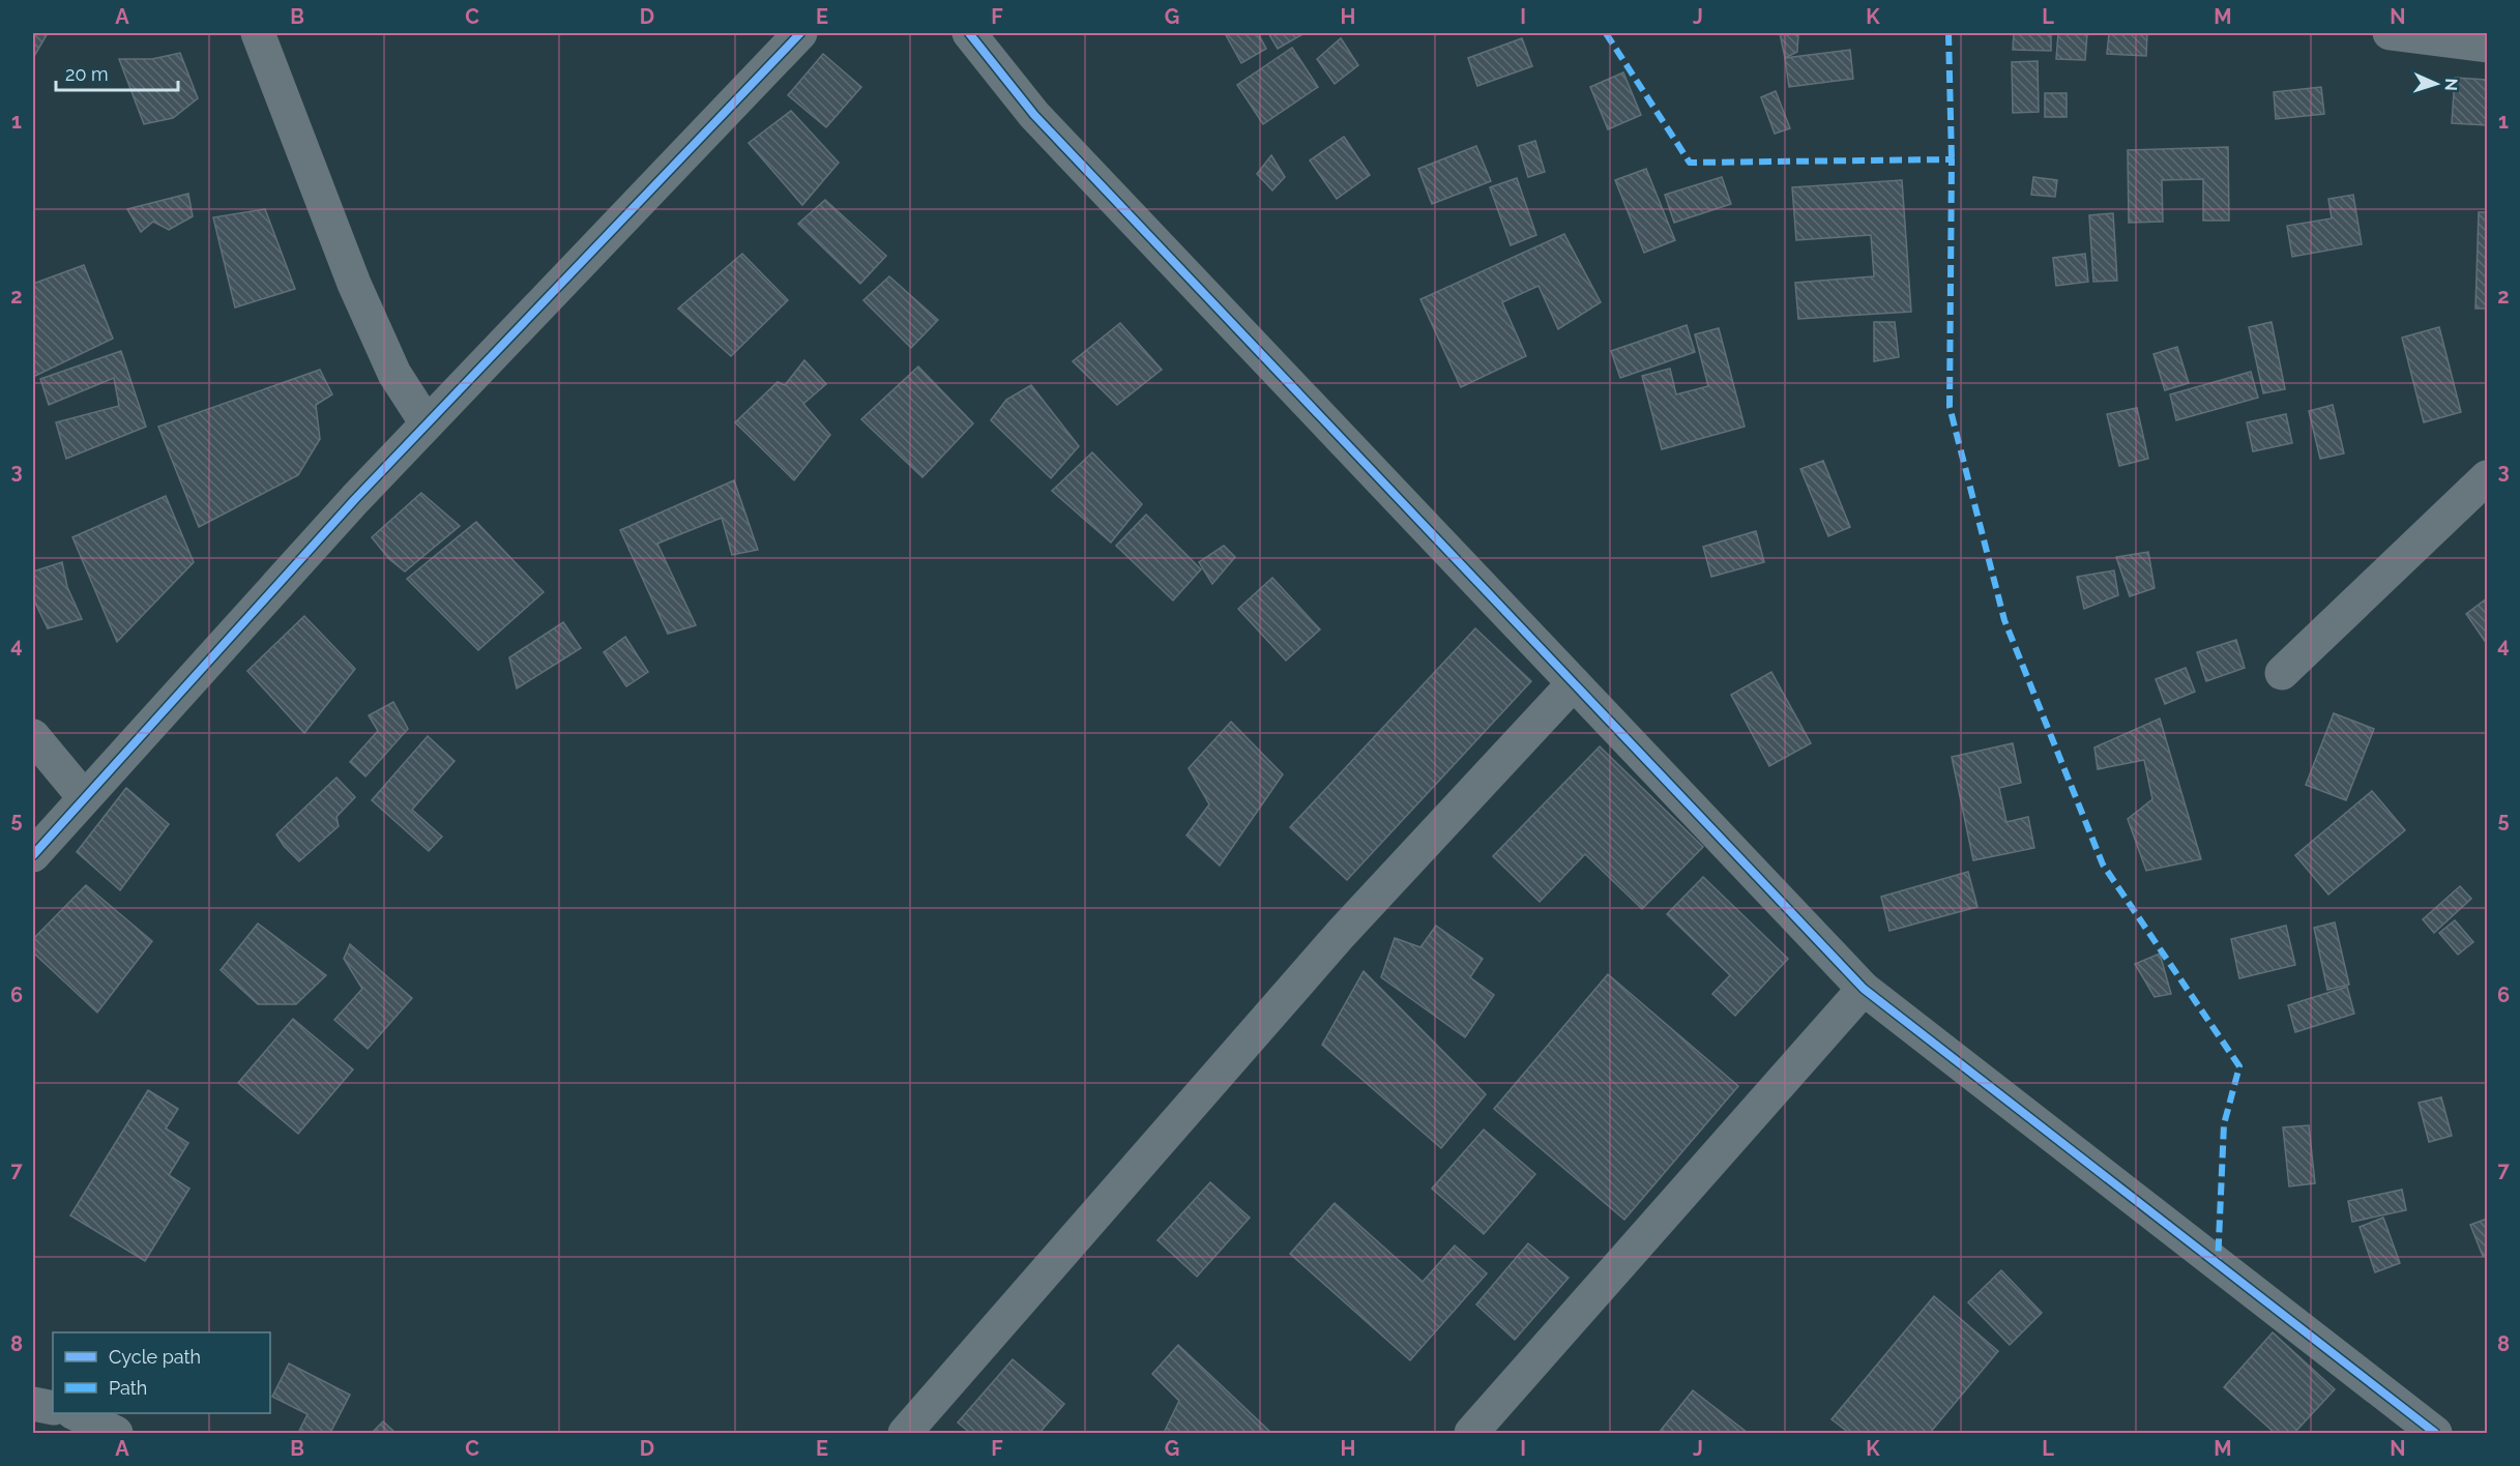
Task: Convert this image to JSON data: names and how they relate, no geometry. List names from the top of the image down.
{
  "legend": ["Cycle path", "Path"],
  "scale_bar": "20 m",
  "north": "right",
  "grid": {
    "columns": [
      "A",
      "B",
      "C",
      "D",
      "E",
      "F",
      "G",
      "H",
      "I",
      "J",
      "K",
      "L",
      "M",
      "N"
    ],
    "rows": [
      "1",
      "2",
      "3",
      "4",
      "5",
      "6",
      "7",
      "8"
    ]
  }
}
